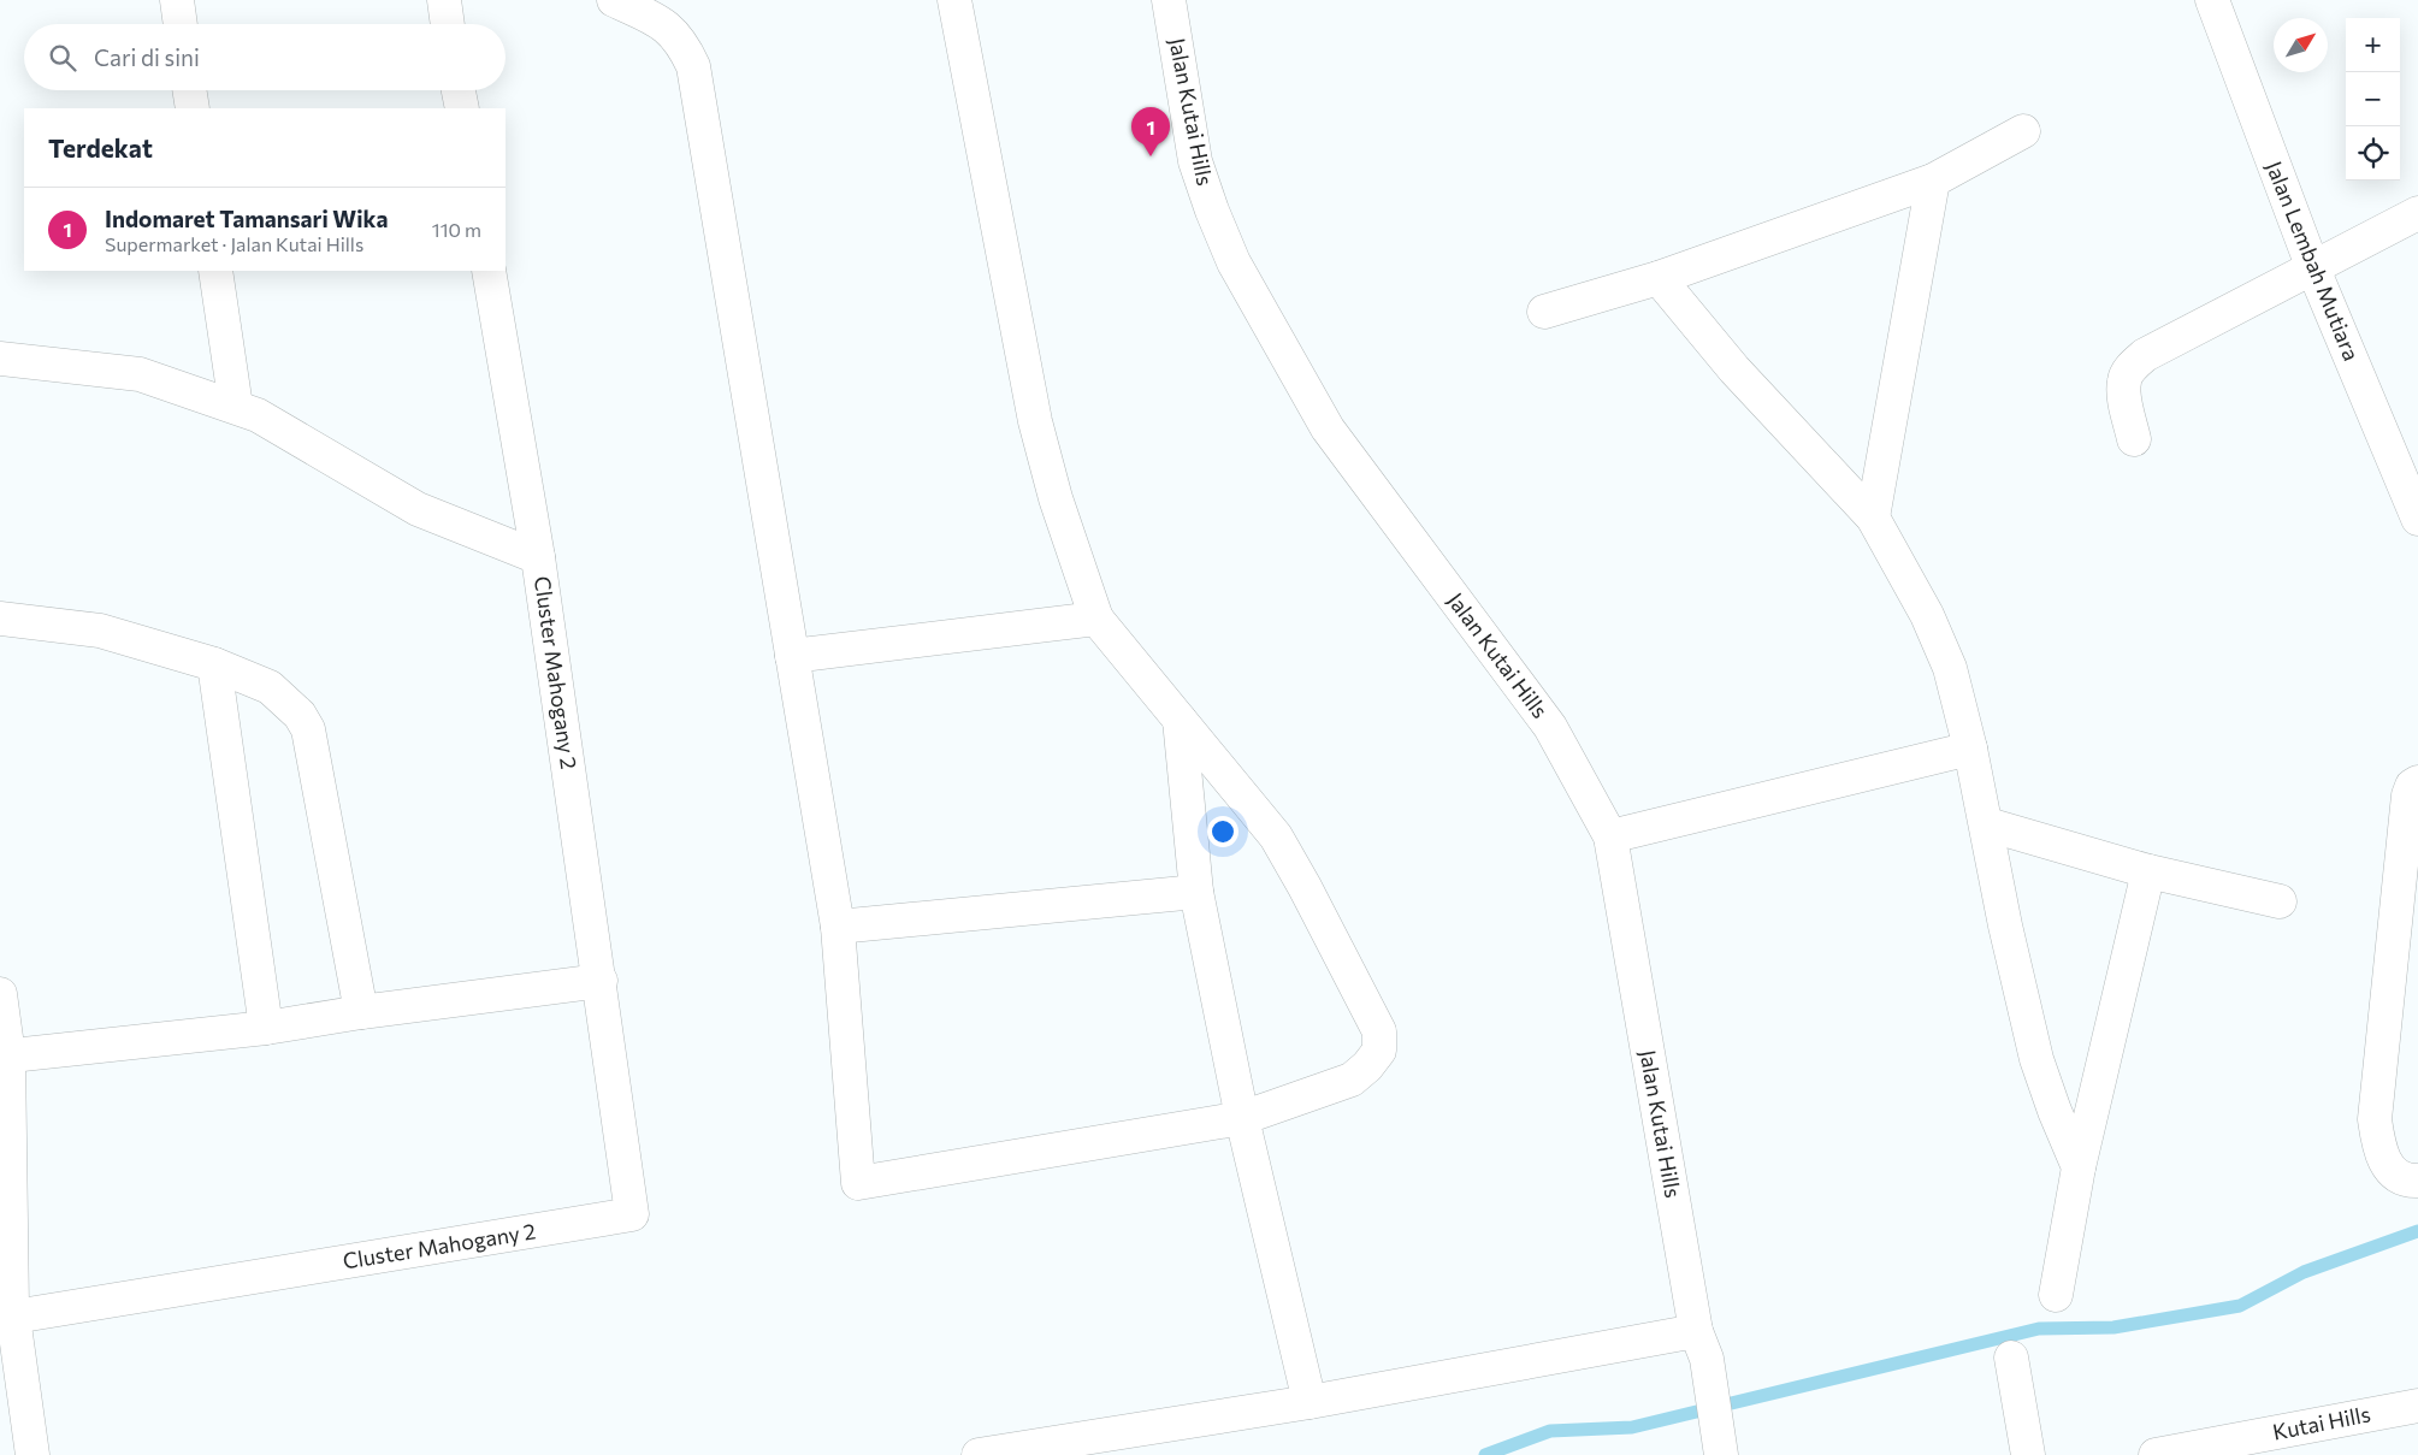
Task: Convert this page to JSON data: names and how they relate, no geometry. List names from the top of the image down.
{
  "streets": {
    "street": [
      "Jalan Kutai Hills",
      "Jalan Lembah Mutiara",
      "Cluster Mahogany 2",
      "Kutai Hills"
    ]
  },
  "north": "top right",
  "page": {
    "map_buttons": ["+", "−"],
    "search": "Cari di sini",
    "pins": "1",
    "heading": "Terdekat",
    "list": [
      {
        "mark": "1",
        "name": "Indomaret Tamansari Wika",
        "note": "Supermarket · Jalan Kutai Hills",
        "value": "110 m"
      }
    ]
  }
}
